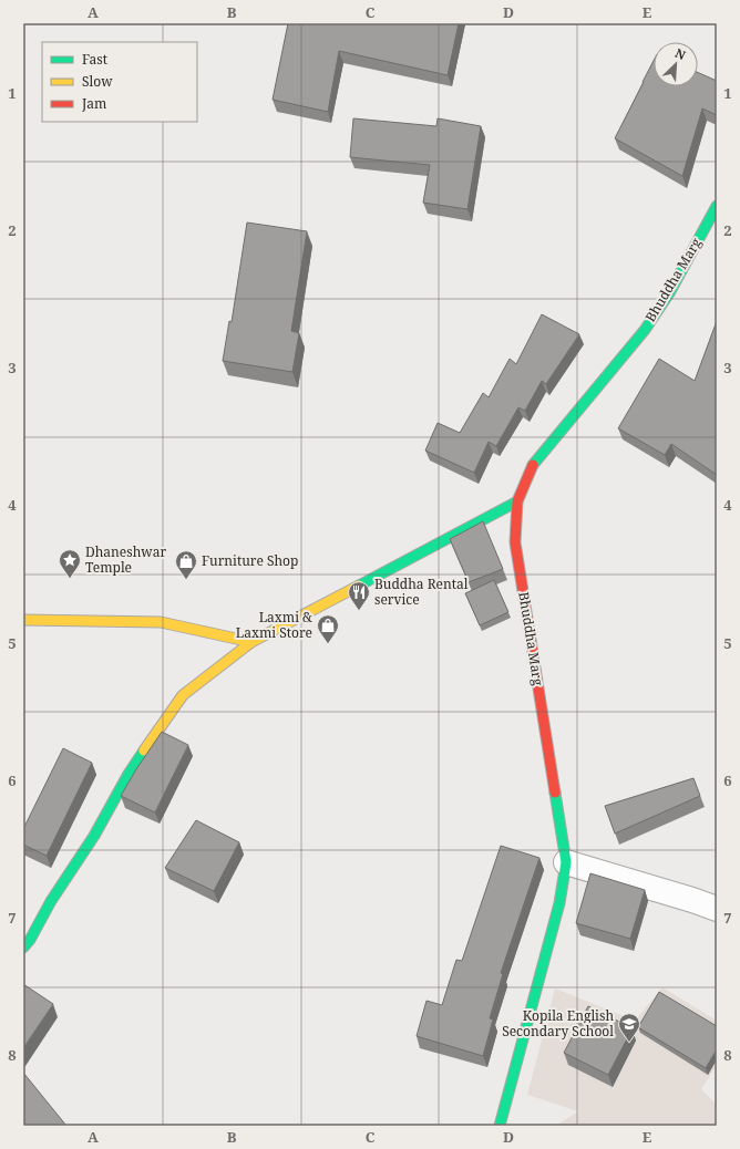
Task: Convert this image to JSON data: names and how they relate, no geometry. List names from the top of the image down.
{
  "streets": {
    "street": ["Bhuddha Marg"]
  },
  "places": {
    "place": ["Dhaneshwar Temple"],
    "shop": ["Furniture Shop", "Laxmi & Laxmi Store"],
    "restaurant": ["Buddha Rental service"],
    "school or university": ["Kopila English Secondary School"]
  },
  "legend": ["Fast", "Slow", "Jam"],
  "north": "top right",
  "grid": {
    "columns": [
      "A",
      "B",
      "C",
      "D",
      "E"
    ],
    "rows": [
      "1",
      "2",
      "3",
      "4",
      "5",
      "6",
      "7",
      "8"
    ]
  }
}
